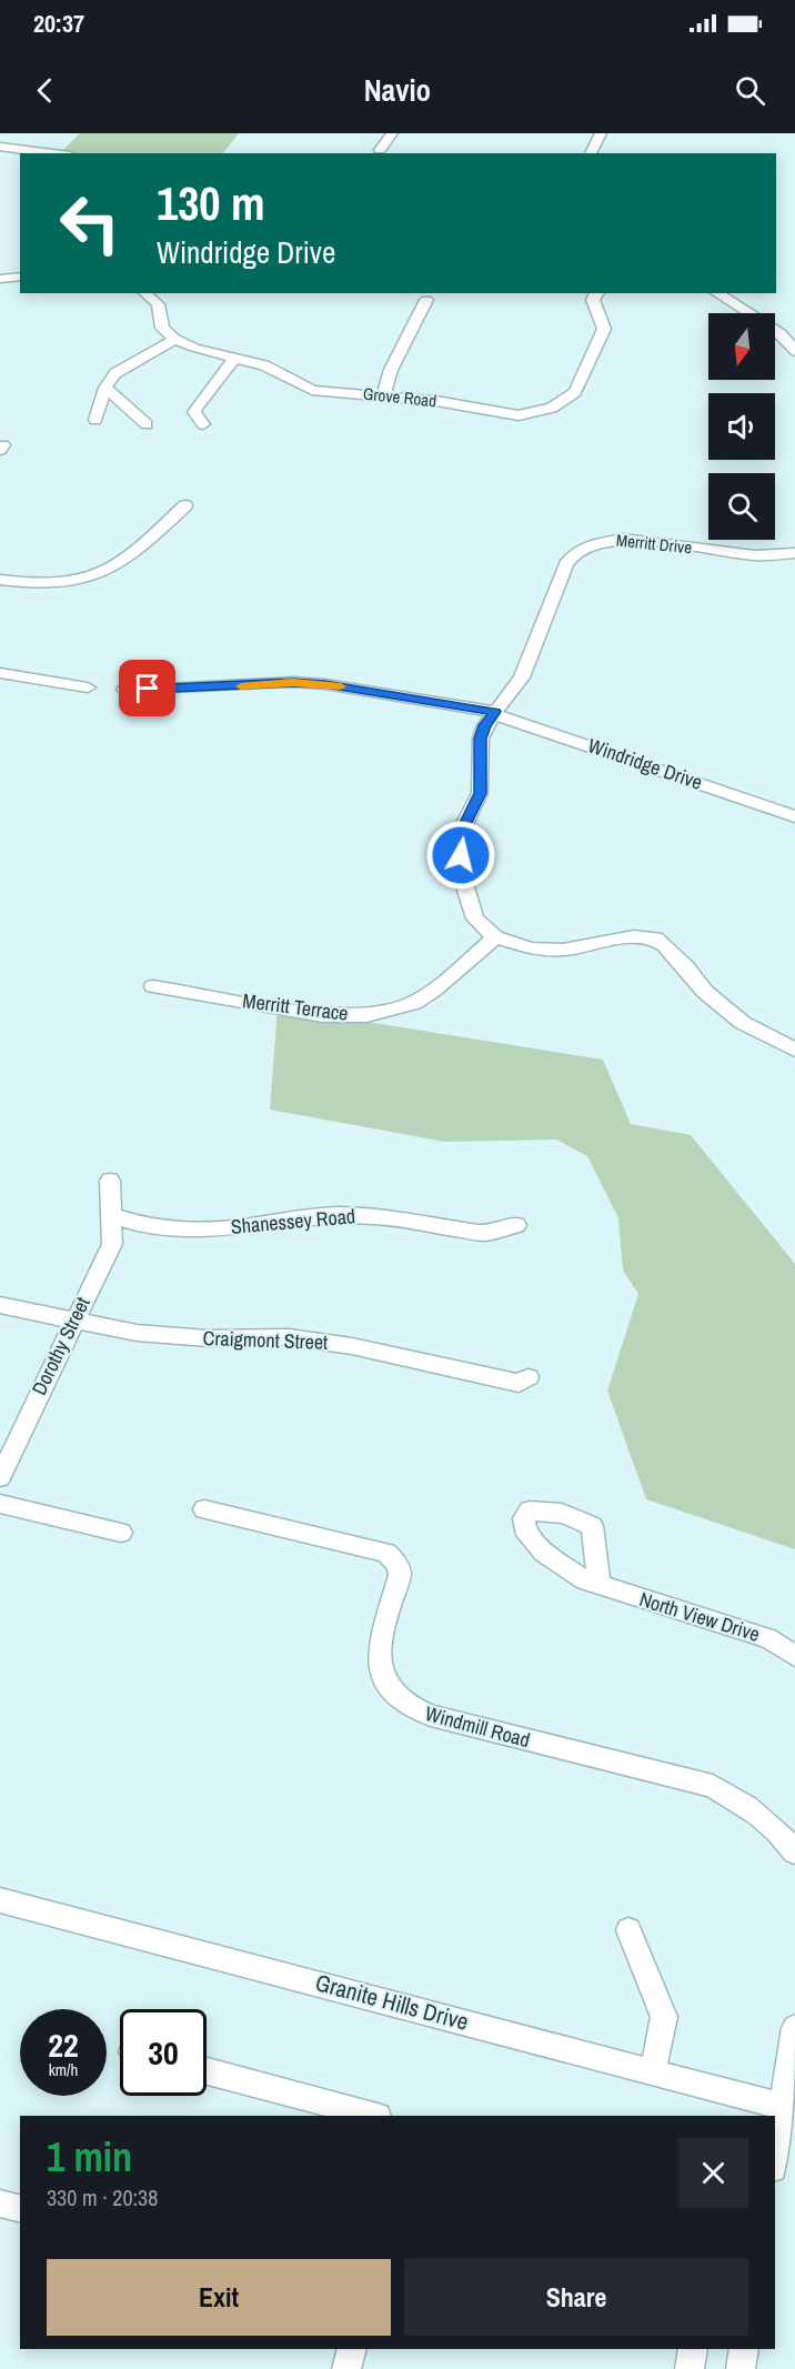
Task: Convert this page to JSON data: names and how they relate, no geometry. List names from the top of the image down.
{
  "streets": {
    "street": [
      "Grove Road",
      "Merritt Drive",
      "Windridge Drive",
      "Merritt Terrace",
      "Shanessey Road",
      "Craigmont Street",
      "Dorothy Street",
      "North View Drive",
      "Windmill Road",
      "Granite Hills Drive"
    ]
  },
  "crossings": [
    ["Merritt Drive", "Windridge Drive"],
    ["Merritt Drive", "Merritt Terrace"],
    ["Shanessey Road", "Dorothy Street"],
    ["Craigmont Street", "Dorothy Street"]
  ],
  "north": "bottom",
  "page": {
    "status": "20:37",
    "header": "Navio",
    "turn": ["130 m", "Windridge Drive"],
    "speed": "22 km/h",
    "limit": "30",
    "heading": ["1 min", "330 m · 20:38"],
    "buttons": ["Exit", "Share"]
  }
}
